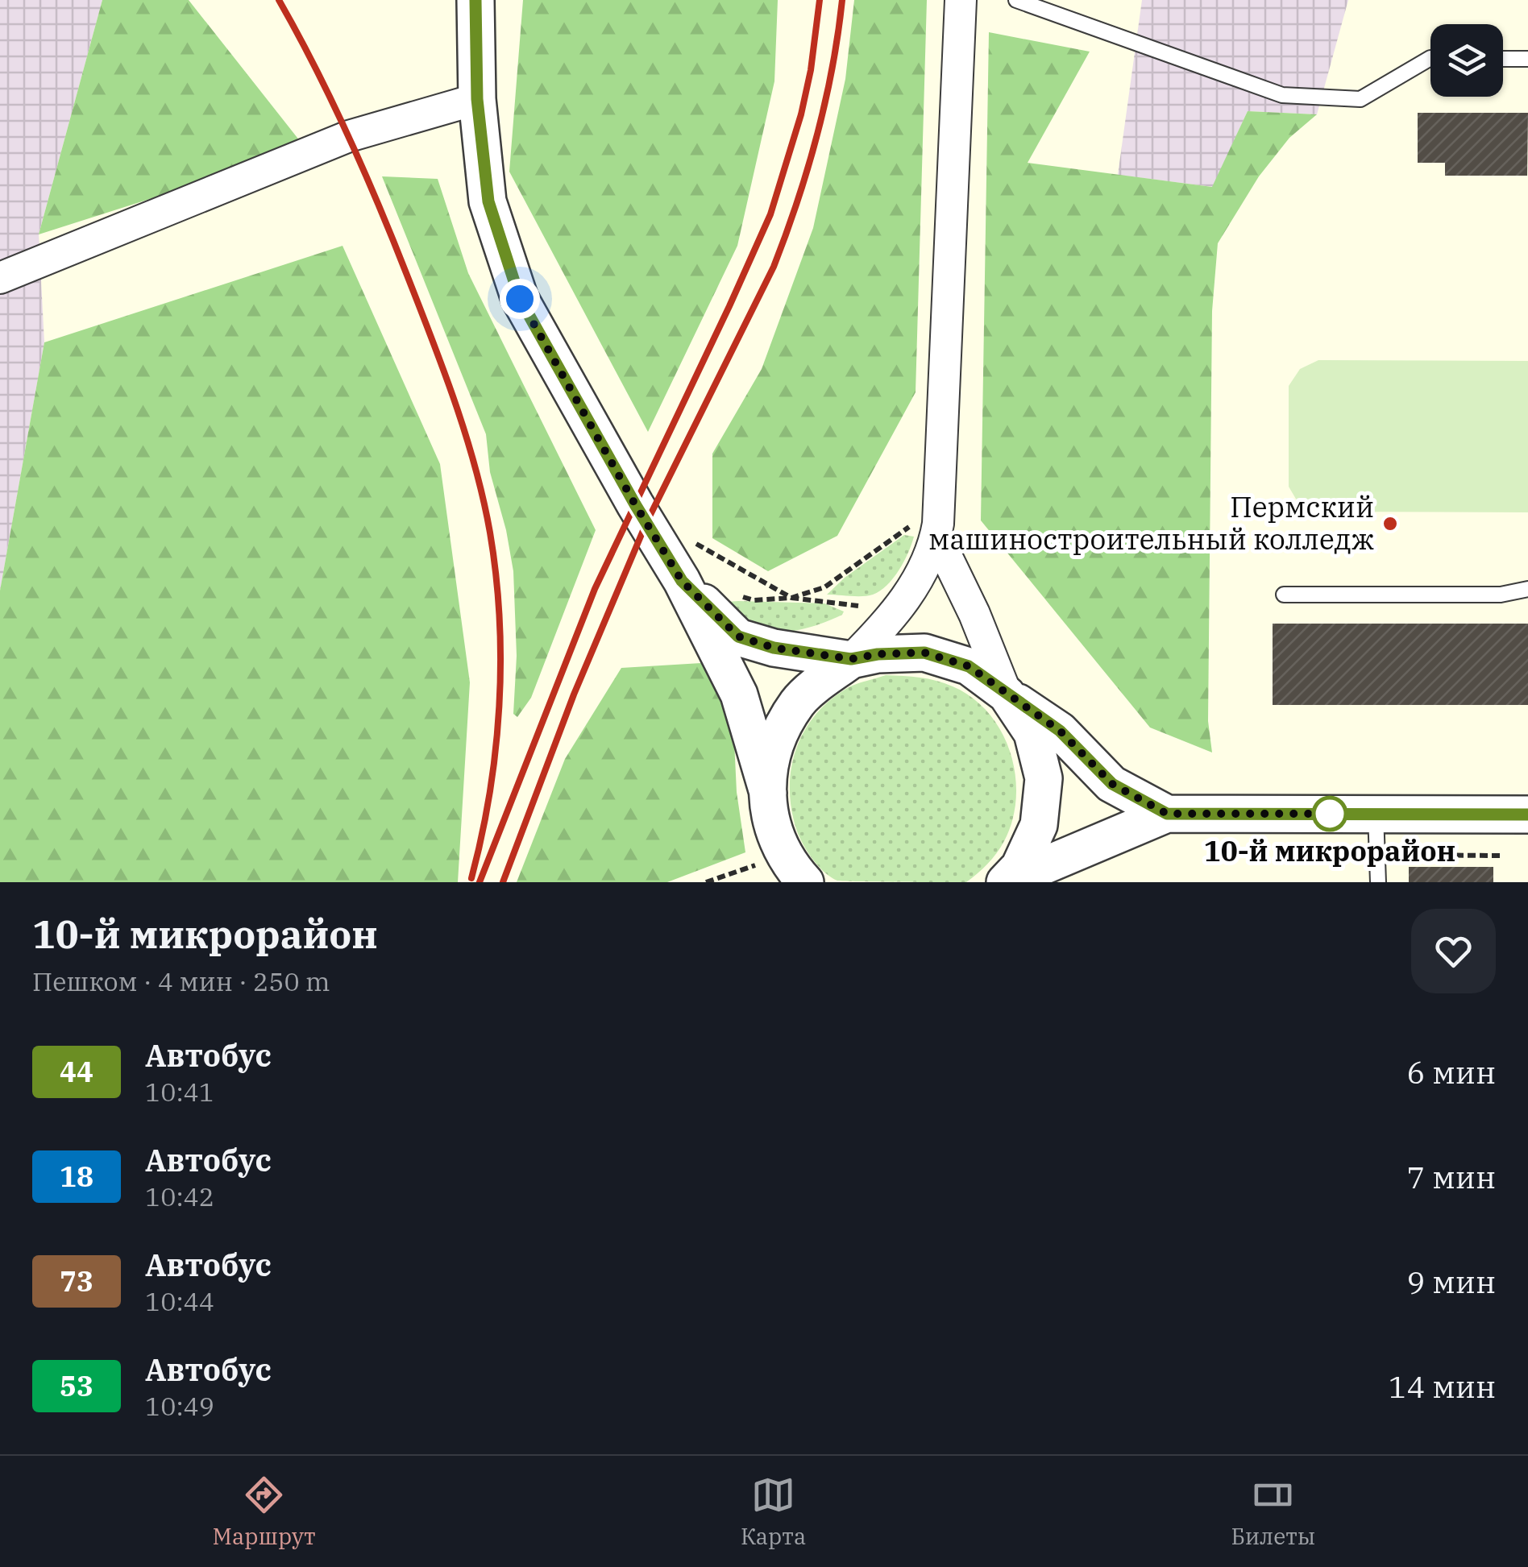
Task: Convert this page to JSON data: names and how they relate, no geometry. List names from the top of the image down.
{
  "places": ["Пермский машиностроительный колледж", "10-й микрорайон"],
  "lines": ["bus line 44"],
  "page": {
    "heading": ["10-й микрорайон", "Пешком · 4 мин · 250 m"],
    "list": [
      {
        "mark": "44",
        "name": "Автобус",
        "note": "10:41",
        "value": "6 мин"
      },
      {
        "mark": "18",
        "name": "Автобус",
        "note": "10:42",
        "value": "7 мин"
      },
      {
        "mark": "73",
        "name": "Автобус",
        "note": "10:44",
        "value": "9 мин"
      },
      {
        "mark": "53",
        "name": "Автобус",
        "note": "10:49",
        "value": "14 мин"
      }
    ],
    "tabs": ["Маршрут", "Карта", "Билеты"]
  }
}
